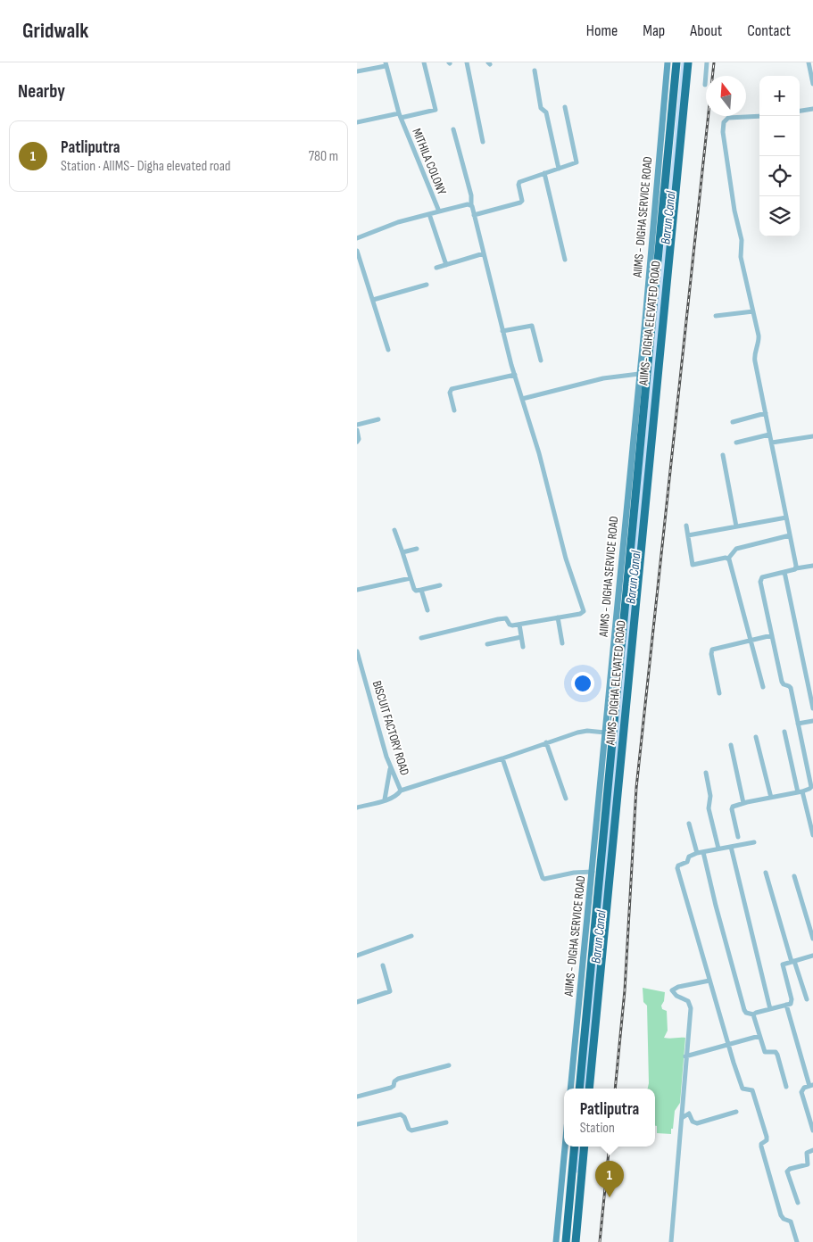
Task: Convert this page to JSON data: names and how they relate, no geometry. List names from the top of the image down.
{
  "streets": {
    "highway": ["AIIMS- DIGHA ELEVATED ROAD"],
    "main road": ["AIIMS - DIGHA SERVICE ROAD"],
    "street": ["MITHILA COLONY", "BISCUIT FACTORY ROAD"]
  },
  "water": ["Barun Canal"],
  "north": "top",
  "page": {
    "header": "Gridwalk",
    "nav": [
      "Home",
      "Map",
      "About",
      "Contact"
    ],
    "heading": "Nearby",
    "map_buttons": ["+", "−"],
    "list": [
      {
        "mark": "1",
        "name": "Patliputra",
        "note": "Station · AIIMS- Digha elevated road",
        "value": "780 m"
      }
    ],
    "popup": ["Patliputra", "Station"],
    "pins": "1"
  }
}
